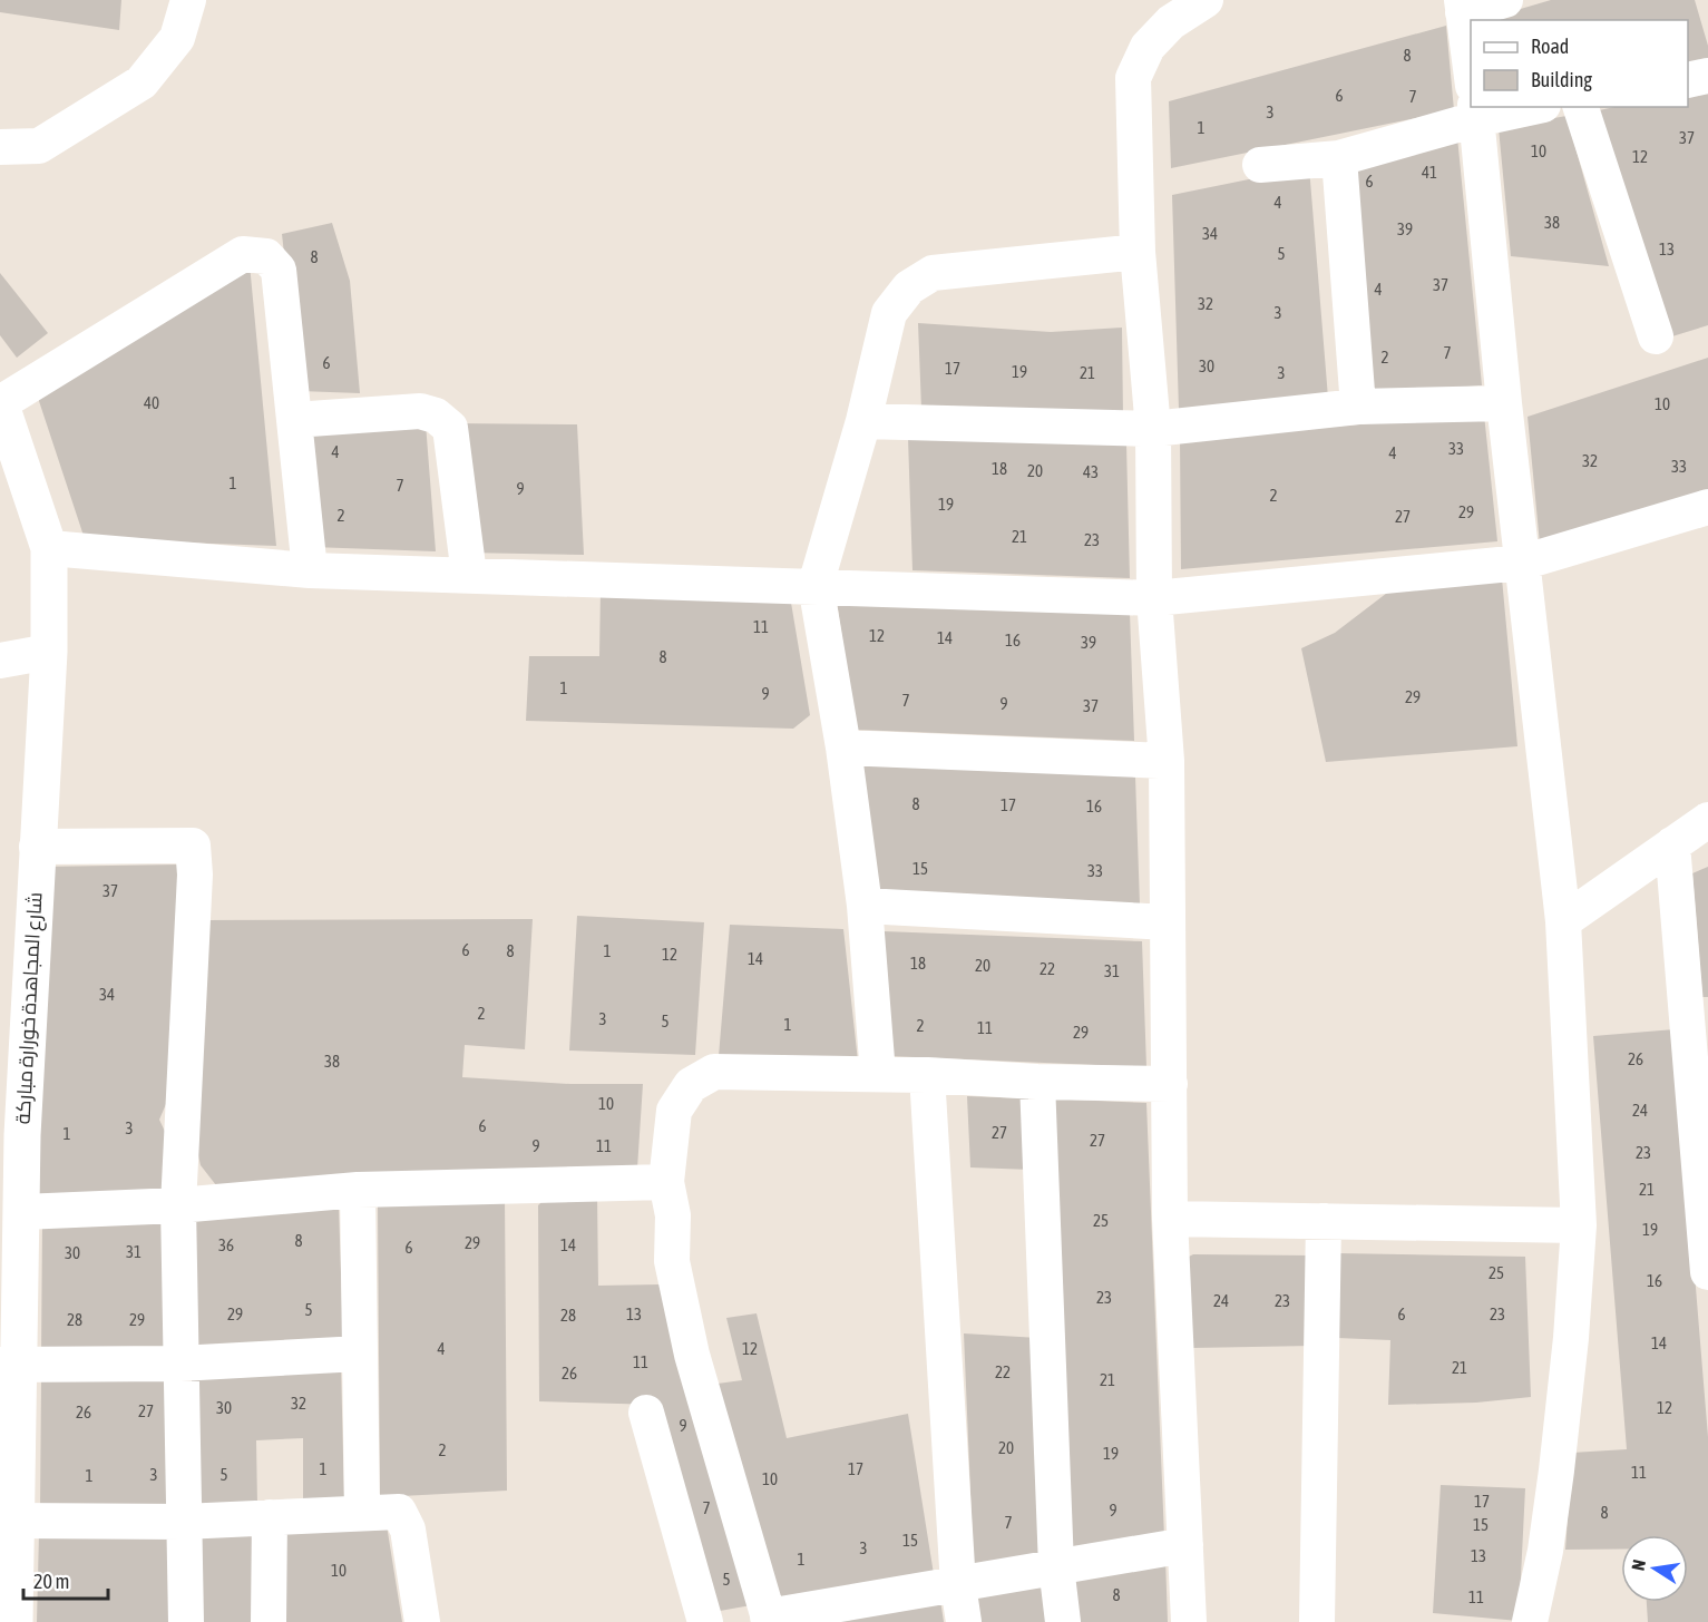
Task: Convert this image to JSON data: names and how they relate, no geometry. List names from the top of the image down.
{
  "streets": {
    "street": ["شارع المجاهدة خورارة مباركة"]
  },
  "house_numbers": [
    "8",
    "6",
    "7",
    "3",
    "1",
    "37",
    "10",
    "12",
    "41",
    "6",
    "4",
    "38",
    "39",
    "34",
    "13",
    "5",
    "8",
    "37",
    "4",
    "32",
    "3",
    "7",
    "2",
    "6",
    "30",
    "17",
    "19",
    "21",
    "3",
    "40",
    "10",
    "33",
    "4",
    "4",
    "32",
    "33",
    "18",
    "20",
    "43",
    "1",
    "7",
    "9",
    "2",
    "19",
    "29",
    "2",
    "27",
    "21",
    "23",
    "11",
    "12",
    "14",
    "16",
    "39",
    "8",
    "1",
    "9",
    "29",
    "7",
    "9",
    "37",
    "8",
    "17",
    "16",
    "15",
    "33",
    "37",
    "6",
    "8",
    "1",
    "12",
    "14",
    "18",
    "20",
    "22",
    "31",
    "34",
    "2",
    "3",
    "5",
    "1",
    "2",
    "11",
    "29",
    "26",
    "38",
    "10",
    "24",
    "6",
    "3",
    "27",
    "1",
    "27",
    "9",
    "11",
    "23",
    "21",
    "25",
    "19",
    "8",
    "29",
    "36",
    "14",
    "6",
    "31",
    "30",
    "25",
    "16",
    "23",
    "24",
    "23",
    "5",
    "29",
    "13",
    "6",
    "23",
    "28",
    "28",
    "29",
    "14",
    "4",
    "12",
    "11",
    "21",
    "22",
    "26",
    "21",
    "32",
    "30",
    "12",
    "27",
    "26",
    "9",
    "20",
    "2",
    "19",
    "1",
    "17",
    "11",
    "3",
    "5",
    "1",
    "10",
    "17",
    "7",
    "9",
    "8",
    "7",
    "15",
    "15",
    "3",
    "13",
    "1",
    "10",
    "5",
    "8",
    "11"
  ],
  "legend": ["Road", "Building"],
  "scale_bar": "20 m",
  "north": "left"
}
